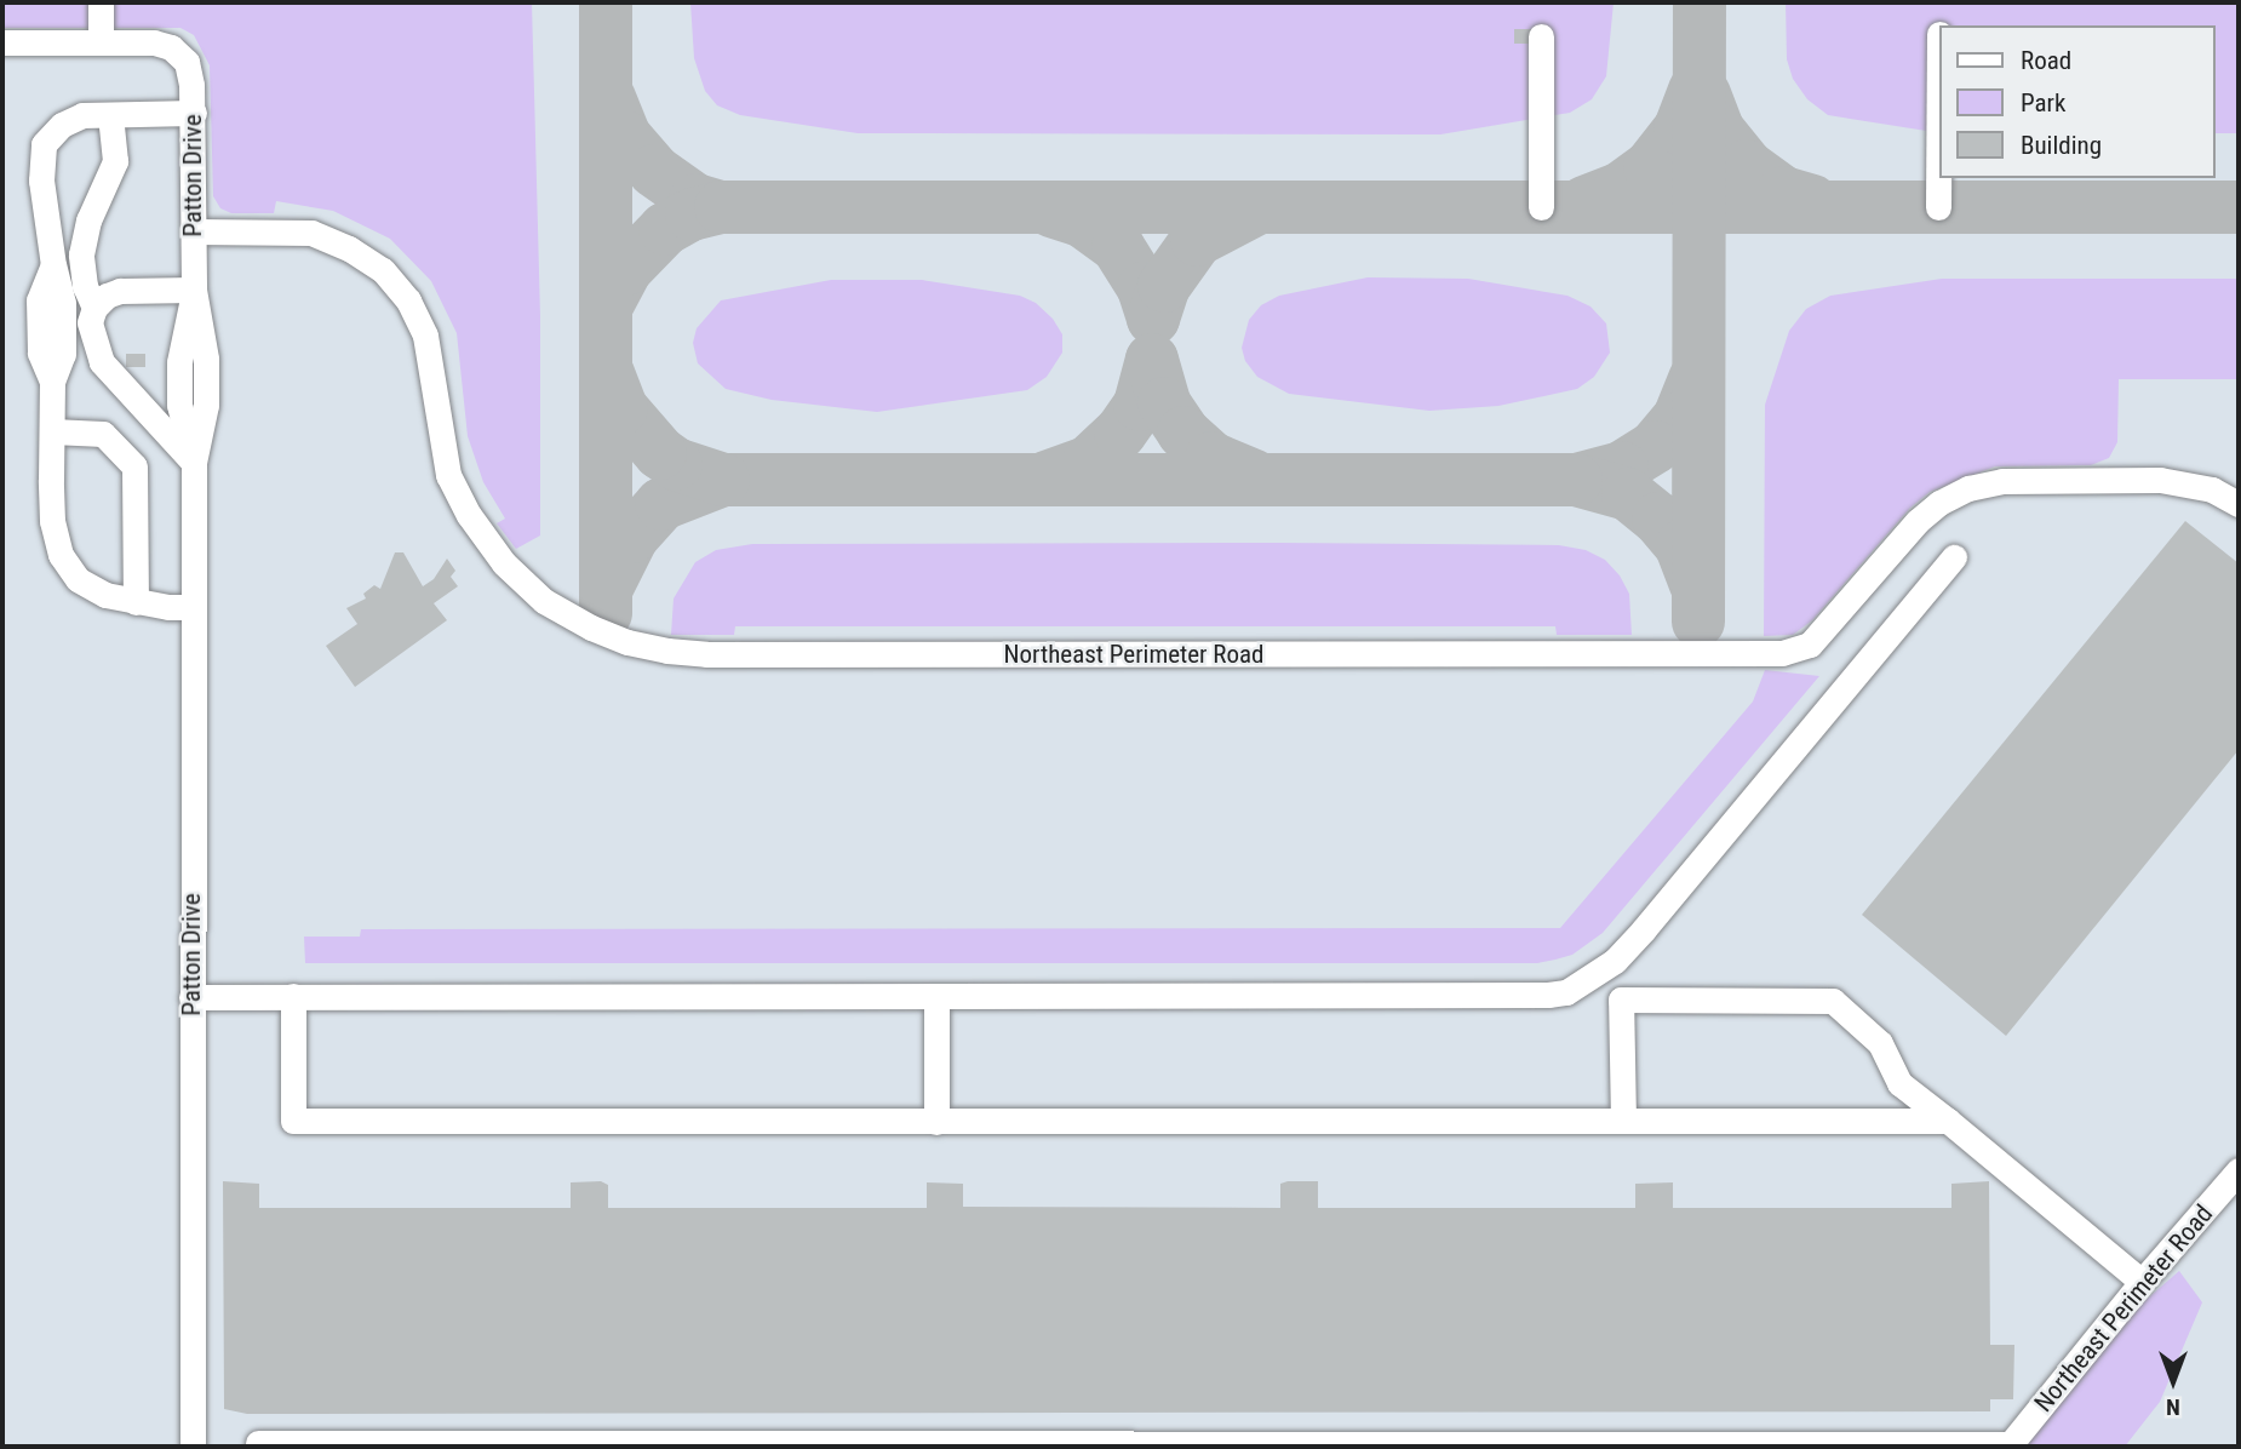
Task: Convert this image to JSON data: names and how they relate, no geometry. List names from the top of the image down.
{
  "streets": {
    "street": ["Patton Drive", "Northeast Perimeter Road"]
  },
  "crossings": [
    ["Patton Drive", "Northeast Perimeter Road"]
  ],
  "legend": ["Road", "Park", "Building"],
  "north": "bottom"
}
